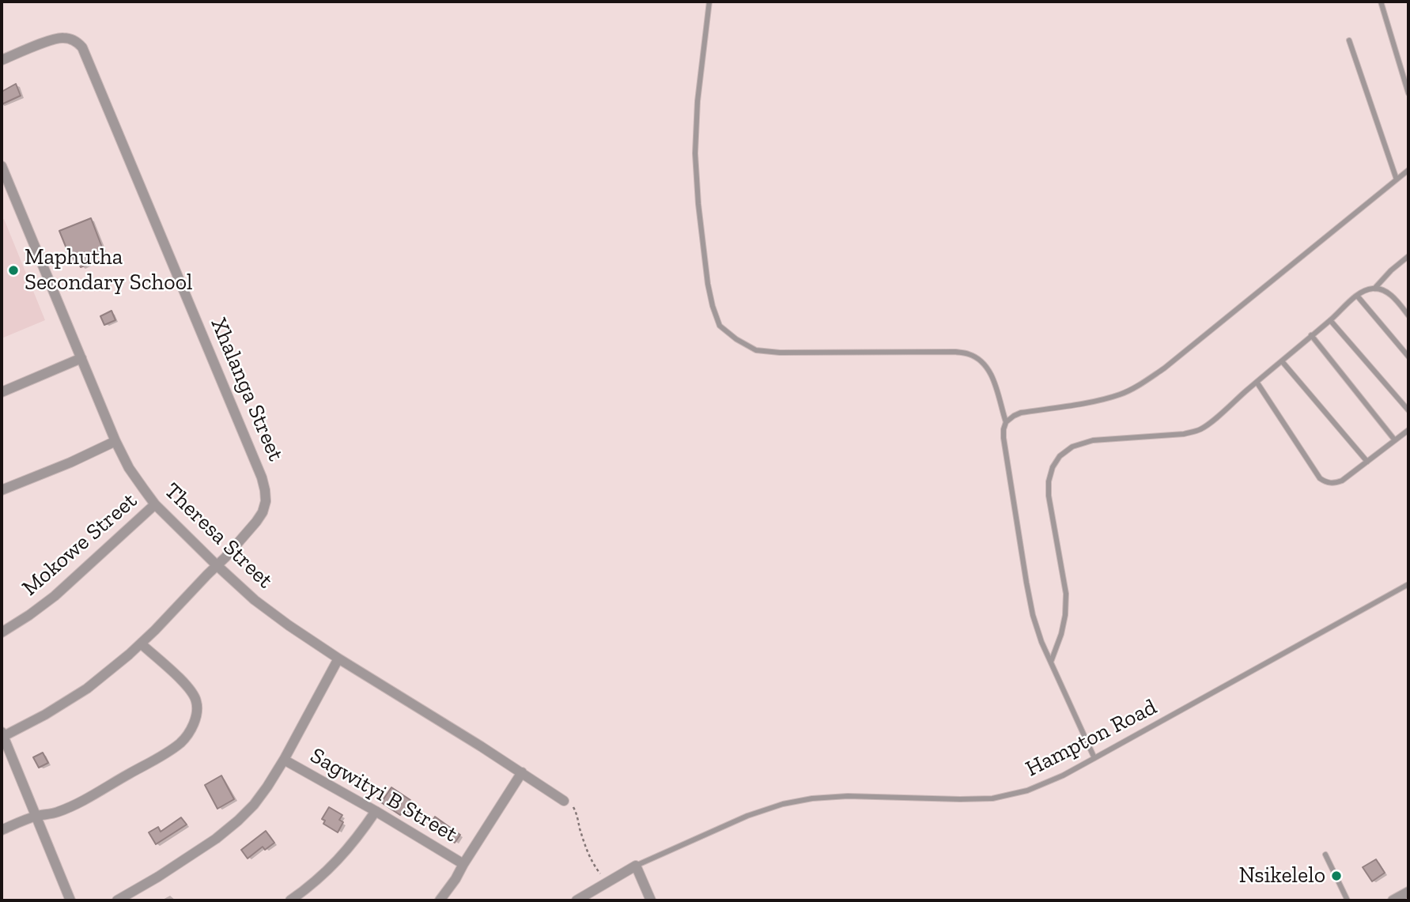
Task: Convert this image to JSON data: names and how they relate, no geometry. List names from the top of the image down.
{
  "streets": {
    "street": [
      "Xhalanga Street",
      "Theresa Street",
      "Mokowe Street",
      "Sagwityi B Street"
    ],
    "lane": ["Hampton Road"]
  },
  "crossings": [
    ["Xhalanga Street", "Theresa Street"],
    ["Theresa Street", "Mokowe Street"]
  ],
  "places": ["Maphutha Secondary School", "Nsikelelo"]
}
